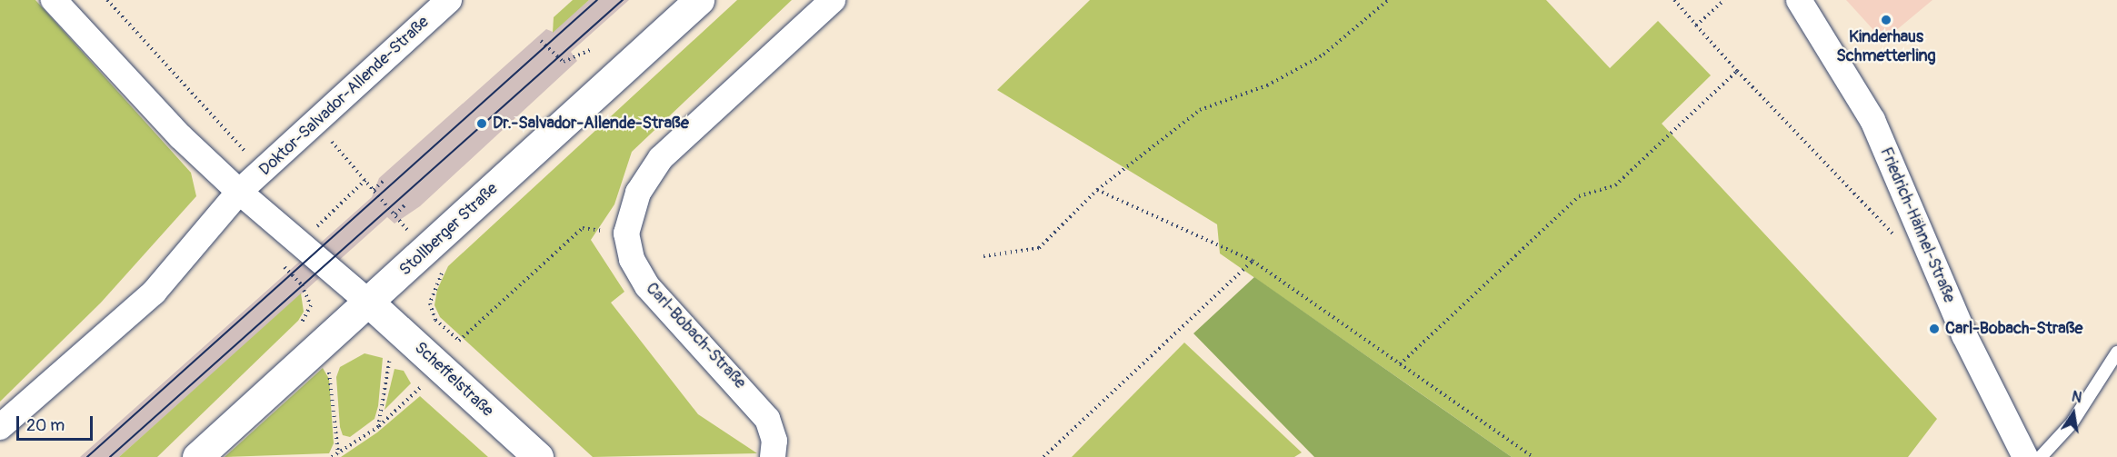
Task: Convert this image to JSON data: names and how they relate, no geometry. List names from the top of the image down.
{
  "streets": {
    "main road": ["Stollberger Straße", "Scheffelstraße"],
    "street": ["Doktor-Salvador-Allende-Straße", "Friedrich-Hähnel-Straße", "Carl-Bobach-Straße"]
  },
  "crossings": [
    ["Stollberger Straße", "Scheffelstraße"]
  ],
  "places": ["Kinderhaus Schmetterling", "Dr.-Salvador-Allende-Straße", "Carl-Bobach-Straße"],
  "scale_bar": "20 m",
  "north": "top"
}
